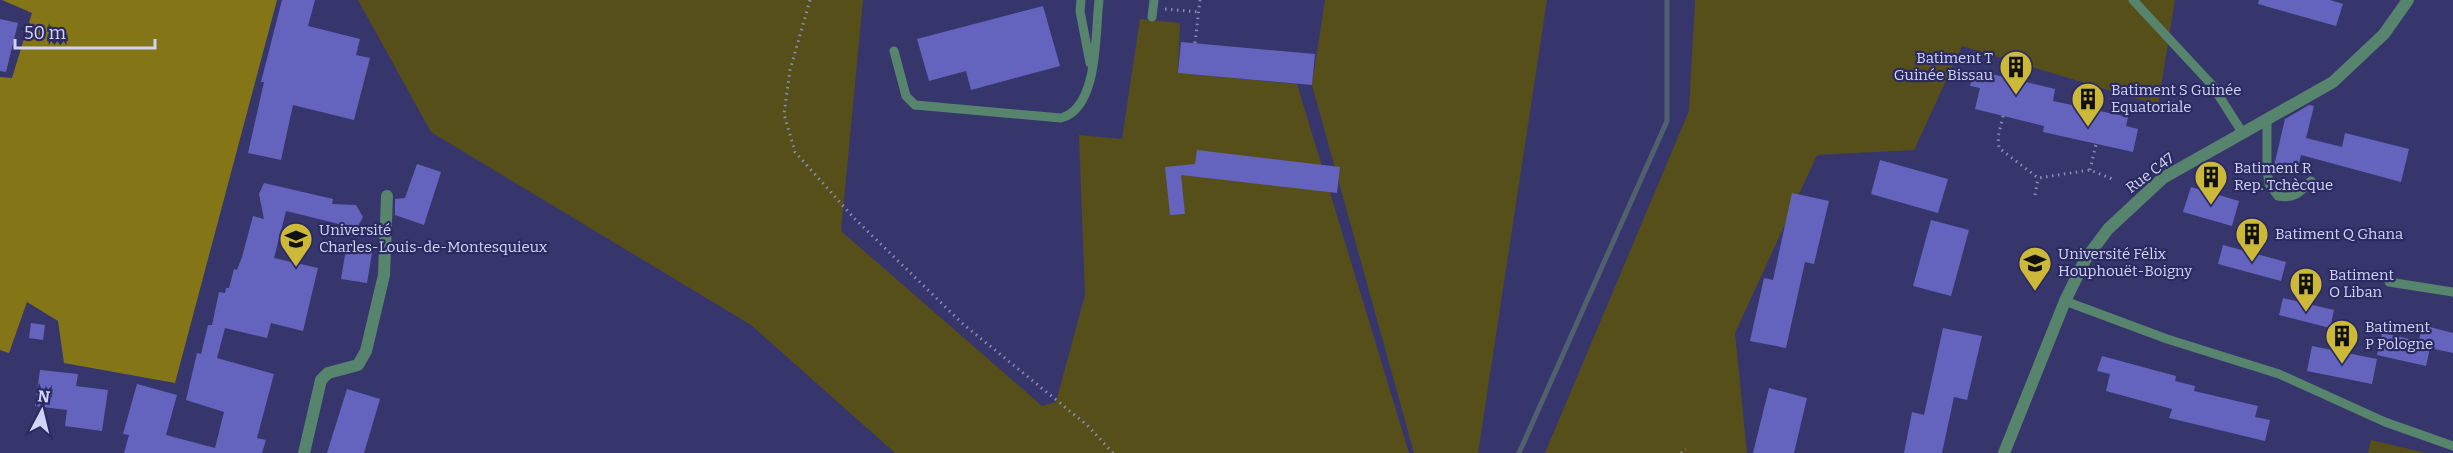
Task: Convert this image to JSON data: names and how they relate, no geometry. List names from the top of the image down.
{
  "streets": {
    "street": ["Rue C47"]
  },
  "places": {
    "building": [
      "Batiment T Guinée Bissau",
      "Batiment S Guinée Equatoriale",
      "Batiment R Rep. Tchècque",
      "Batiment Q Ghana",
      "Batiment O Liban",
      "Batiment P Pologne"
    ],
    "school or university": ["Université Charles-Louis-de-Montesquieux", "Université Félix Houphouët-Boigny"]
  },
  "scale_bar": "50 m",
  "north": "top"
}
